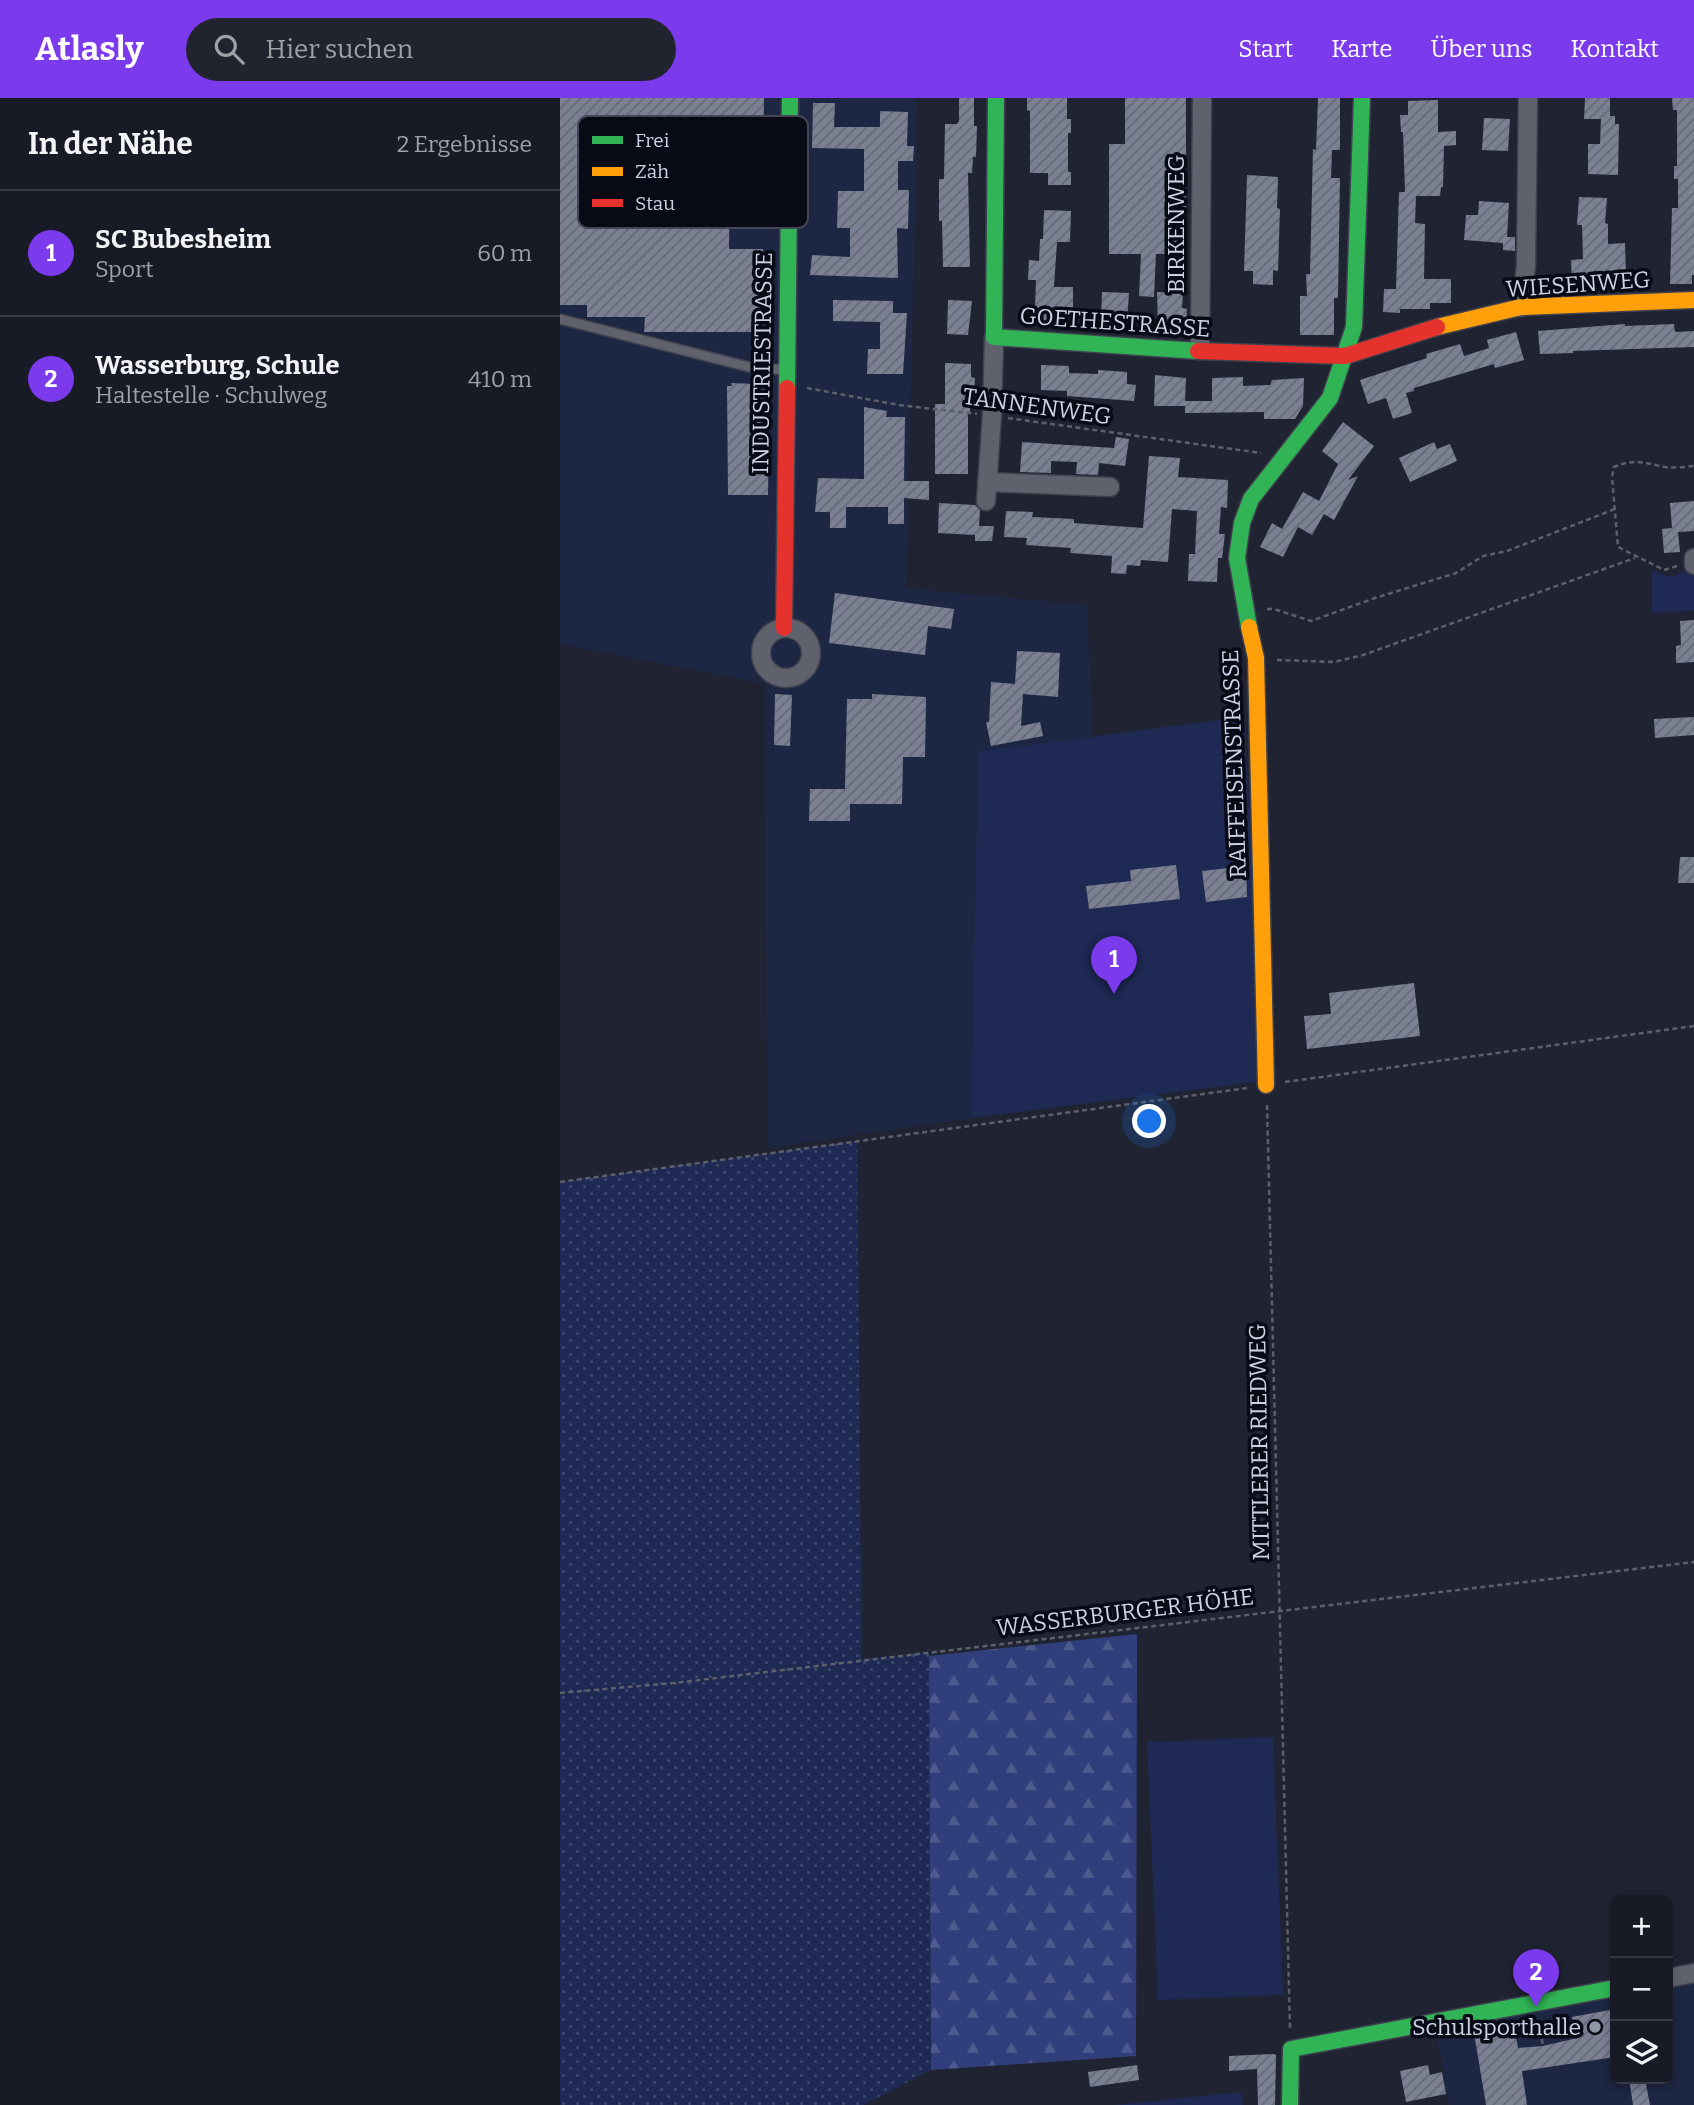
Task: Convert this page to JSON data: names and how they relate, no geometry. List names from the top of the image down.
{
  "streets": {
    "street": [
      "BIRKENWEG",
      "WIESENWEG",
      "GOETHESTRASSE",
      "INDUSTRIESTRASSE",
      "RAIFFEISENSTRASSE"
    ],
    "path": ["TANNENWEG", "MITTLERER RIEDWEG", "WASSERBURGER HÖHE"]
  },
  "crossings": [
    ["BIRKENWEG", "GOETHESTRASSE"],
    ["WIESENWEG", "GOETHESTRASSE"],
    ["WIESENWEG", "RAIFFEISENSTRASSE"],
    ["GOETHESTRASSE", "RAIFFEISENSTRASSE"],
    ["INDUSTRIESTRASSE", "TANNENWEG"],
    ["TANNENWEG", "RAIFFEISENSTRASSE"],
    ["RAIFFEISENSTRASSE", "MITTLERER RIEDWEG"],
    ["MITTLERER RIEDWEG", "WASSERBURGER HÖHE"]
  ],
  "places": ["Schulsporthalle"],
  "legend": ["Frei", "Zäh", "Stau"],
  "page": {
    "header": "Atlasly",
    "search": "Hier suchen",
    "nav": [
      "Start",
      "Karte",
      "Über uns",
      "Kontakt"
    ],
    "heading": ["In der Nähe", "2 Ergebnisse"],
    "list": [
      {
        "mark": "1",
        "name": "SC Bubesheim",
        "note": "Sport",
        "value": "60 m"
      },
      {
        "mark": "2",
        "name": "Wasserburg, Schule",
        "note": "Haltestelle · Schulweg",
        "value": "410 m"
      }
    ],
    "pins": ["1", "2"],
    "map_buttons": ["+", "−"]
  }
}
